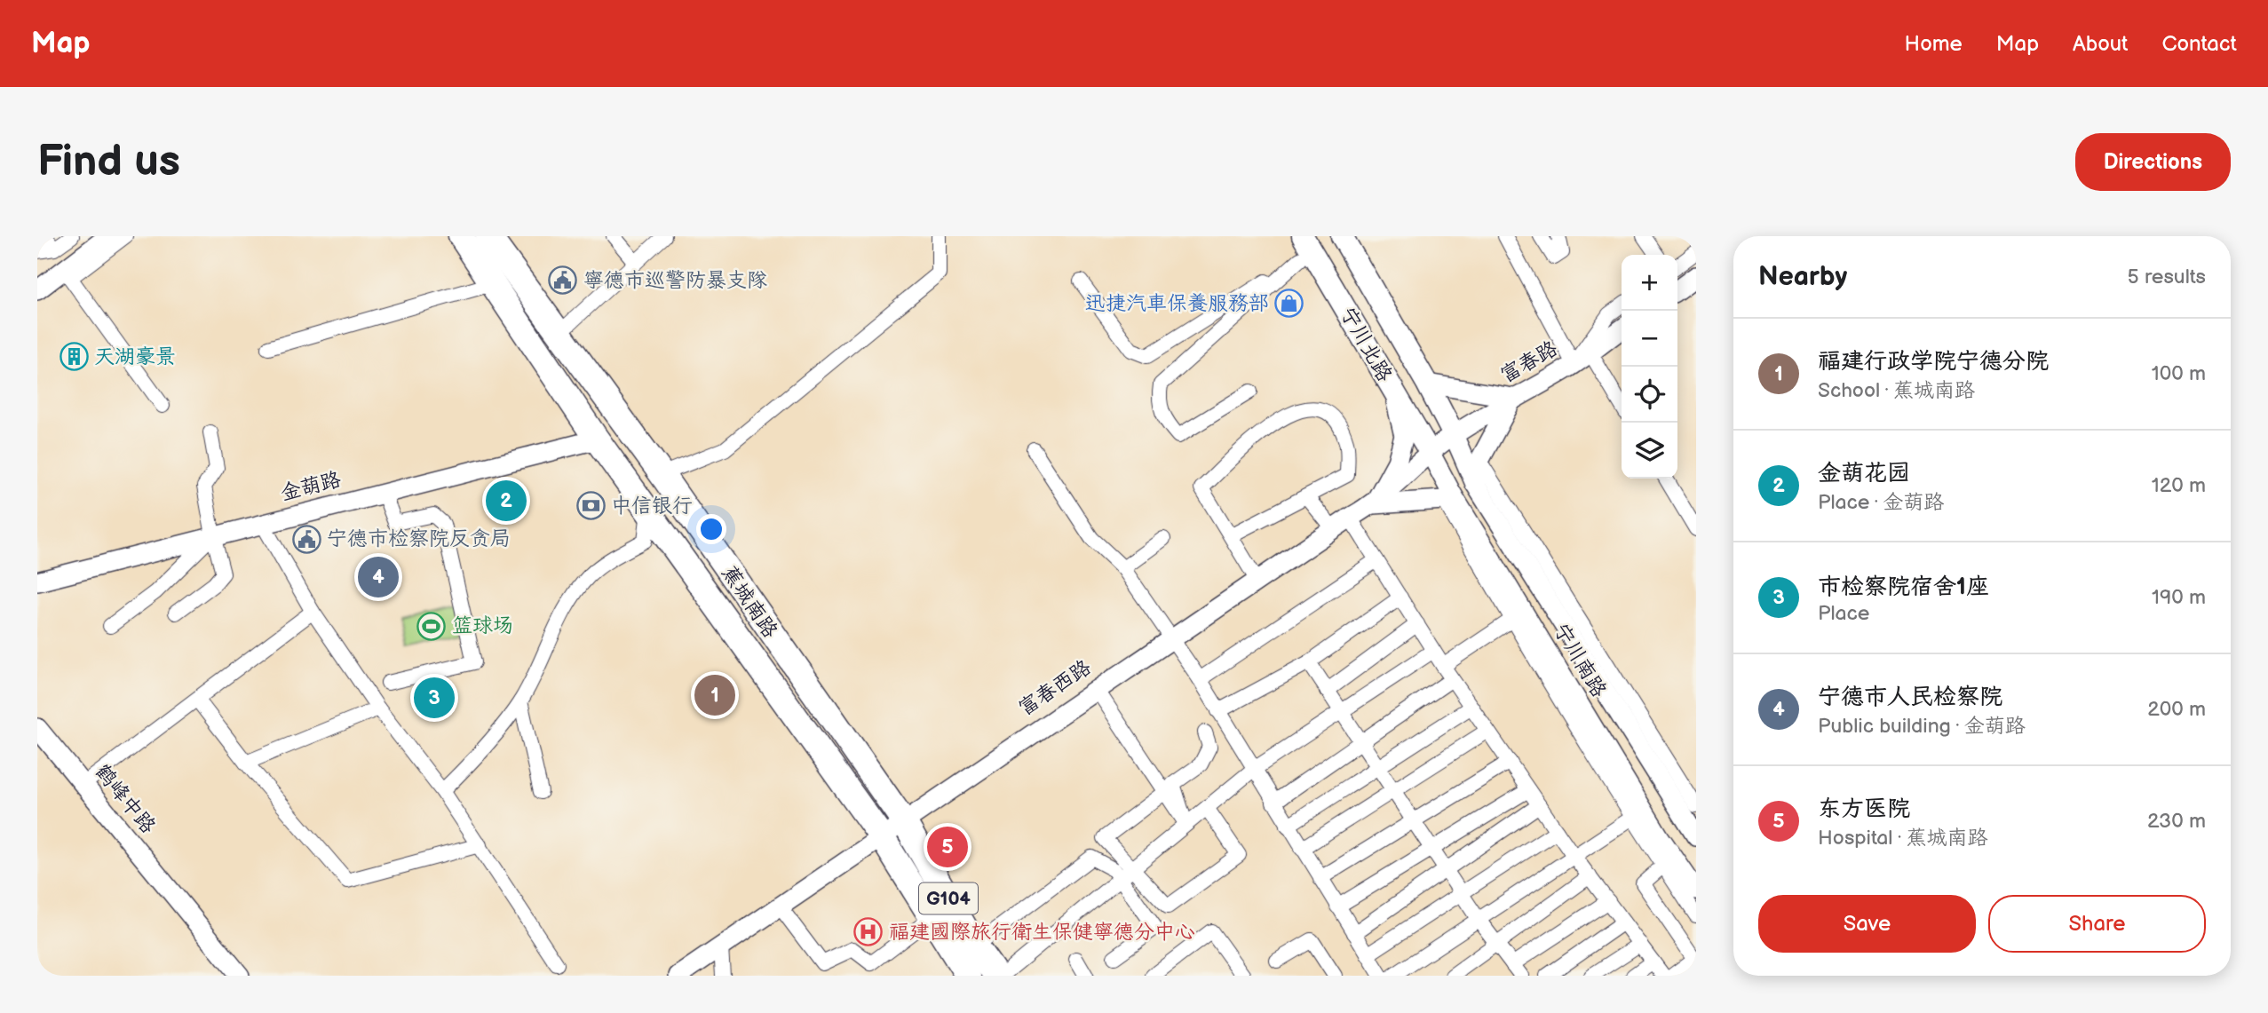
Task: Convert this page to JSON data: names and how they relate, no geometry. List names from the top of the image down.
{
  "streets": {
    "highway": ["蕉城南路", "G104"],
    "main road": [
      "宁川北路",
      "富春路",
      "金葫路",
      "宁川南路",
      "富春西路",
      "鹤峰中路"
    ]
  },
  "crossings": [
    ["宁川北路", "富春路"],
    ["宁川北路", "宁川南路"],
    ["宁川北路", "富春西路"],
    ["富春路", "宁川南路"],
    ["富春路", "富春西路"],
    ["金葫路", "蕉城南路"],
    ["蕉城南路", "富春西路"],
    ["宁川南路", "富春西路"]
  ],
  "places": {
    "public building": ["寧德市巡警防暴支隊", "宁德市检察院反贪局"],
    "shop": ["迅捷汽車保養服務部"],
    "building": ["天湖豪景"],
    "bank": ["中信银行"],
    "sports": ["篮球场"],
    "hospital": ["福建國際旅行衛生保健寧德分中心"]
  },
  "page": {
    "header": "Map",
    "nav": [
      "Home",
      "Map",
      "About",
      "Contact"
    ],
    "buttons": [
      "Directions",
      ["Save", "Share"]
    ],
    "title": "Find us",
    "heading": ["Nearby", "5 results"],
    "map_buttons": ["+", "−"],
    "list": [
      {
        "mark": "1",
        "name": "福建行政学院宁德分院",
        "note": "School · 蕉城南路",
        "value": "100 m"
      },
      {
        "mark": "2",
        "name": "金葫花园",
        "note": "Place · 金葫路",
        "value": "120 m"
      },
      {
        "mark": "3",
        "name": "市检察院宿舍1座",
        "note": "Place",
        "value": "190 m"
      },
      {
        "mark": "4",
        "name": "宁德市人民检察院",
        "note": "Public building · 金葫路",
        "value": "200 m"
      },
      {
        "mark": "5",
        "name": "东方医院",
        "note": "Hospital · 蕉城南路",
        "value": "230 m"
      }
    ],
    "pins": [
      "2",
      "4",
      "1",
      "3",
      "5"
    ]
  }
}
